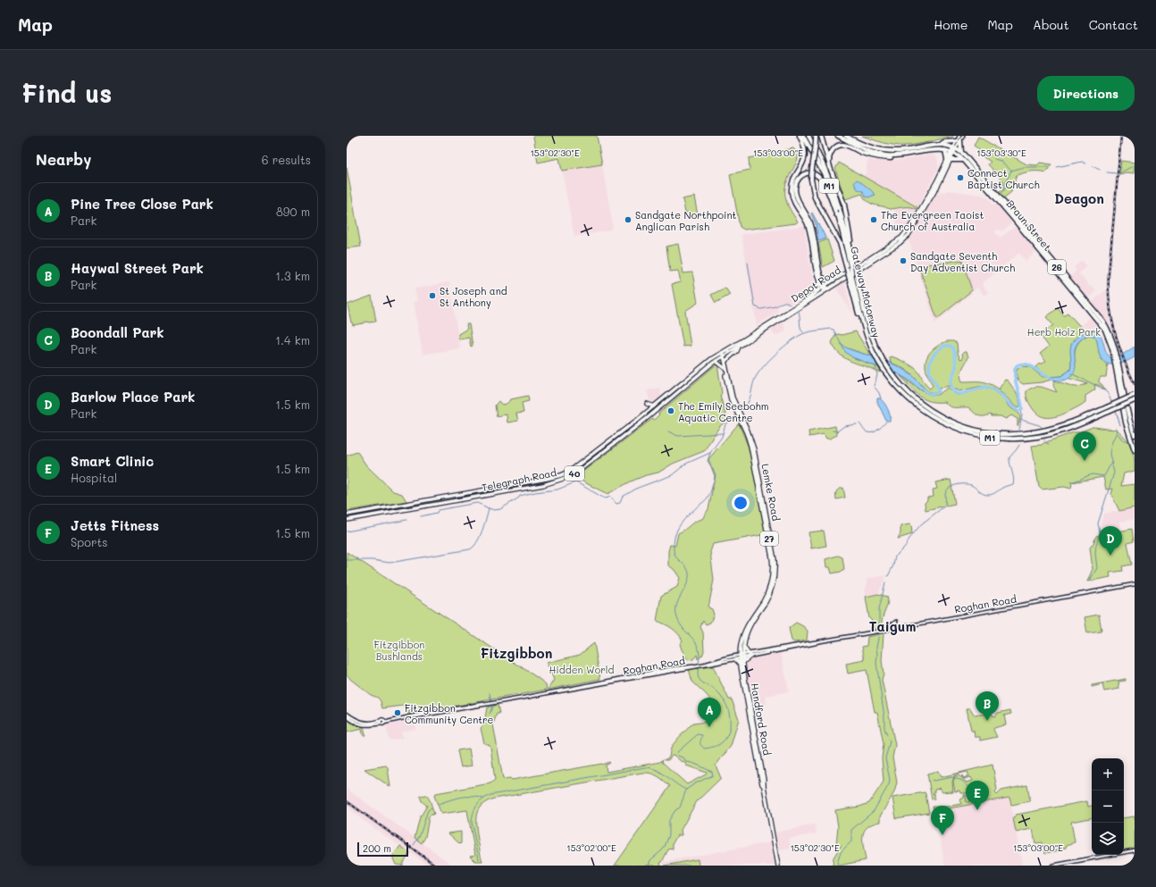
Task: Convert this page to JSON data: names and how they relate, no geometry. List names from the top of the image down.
{
  "streets": {
    "highway": [
      "M1",
      "Braun Street",
      "26",
      "Gateway Motorway"
    ],
    "main road": [
      "Depot Road",
      "40",
      "Telegraph Road",
      "Lemke Road",
      "27",
      "Roghan Road",
      "Handford Road"
    ]
  },
  "crossings": [
    ["Braun Street", "26"],
    ["Braun Street", "Depot Road"],
    ["26", "Depot Road"],
    ["Depot Road", "Telegraph Road"],
    ["Depot Road", "Lemke Road"],
    ["Telegraph Road", "Lemke Road"],
    ["Lemke Road", "Roghan Road"],
    ["Lemke Road", "Handford Road"],
    ["Roghan Road", "Handford Road"]
  ],
  "districts": ["Deagon", "Taigum", "Fitzgibbon"],
  "parks": ["Herb Holz Park", "Fitzgibbon Bushlands", "Hidden World"],
  "places": [
    "Connect Baptist Church",
    "Sandgate Northpoint Anglican Parish",
    "The Evergreen Taoist Church of Australia",
    "Sandgate Seventh Day Adventist Church",
    "St Joseph and St Anthony",
    "The Emily Seebohm Aquatic Centre",
    "Fitzgibbon Community Centre"
  ],
  "scale_bar": "200 m",
  "page": {
    "header": "Map",
    "nav": [
      "Home",
      "Map",
      "About",
      "Contact"
    ],
    "buttons": "Directions",
    "title": "Find us",
    "heading": ["Nearby", "6 results"],
    "list": [
      {
        "mark": "A",
        "name": "Pine Tree Close Park",
        "note": "Park",
        "value": "890 m"
      },
      {
        "mark": "B",
        "name": "Haywal Street Park",
        "note": "Park",
        "value": "1.3 km"
      },
      {
        "mark": "C",
        "name": "Boondall Park",
        "note": "Park",
        "value": "1.4 km"
      },
      {
        "mark": "D",
        "name": "Barlow Place Park",
        "note": "Park",
        "value": "1.5 km"
      },
      {
        "mark": "E",
        "name": "Smart Clinic",
        "note": "Hospital",
        "value": "1.5 km"
      },
      {
        "mark": "F",
        "name": "Jetts Fitness",
        "note": "Sports",
        "value": "1.5 km"
      }
    ],
    "pins": [
      "C",
      "D",
      "B",
      "A",
      "E",
      "F"
    ],
    "map_buttons": ["+", "−"],
    "scale": "200 m"
  },
  "coordinates": [
    "153°03'30\"E",
    "153°02'30\"E",
    "153°03'00\"E",
    "153°02'00\"E"
  ]
}
